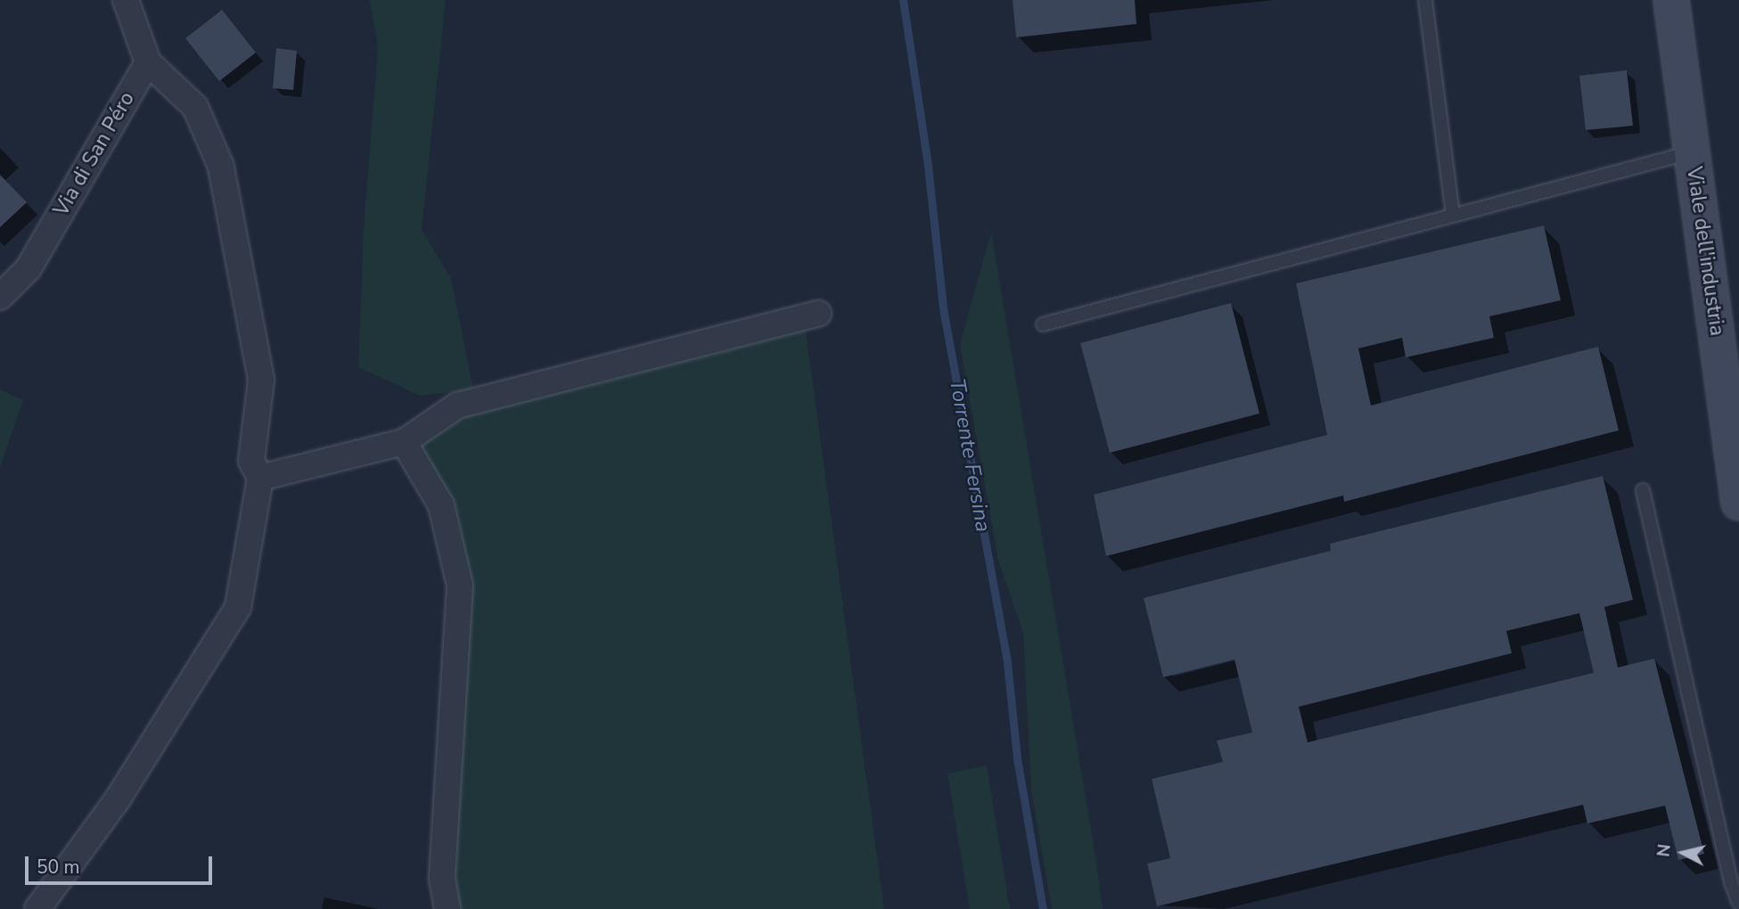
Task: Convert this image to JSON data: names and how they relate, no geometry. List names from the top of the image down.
{
  "streets": {
    "street": ["Via di San Péro", "Viale dell'industria"]
  },
  "water": ["Torrente Fersina"],
  "scale_bar": "50 m",
  "north": "left"
}
